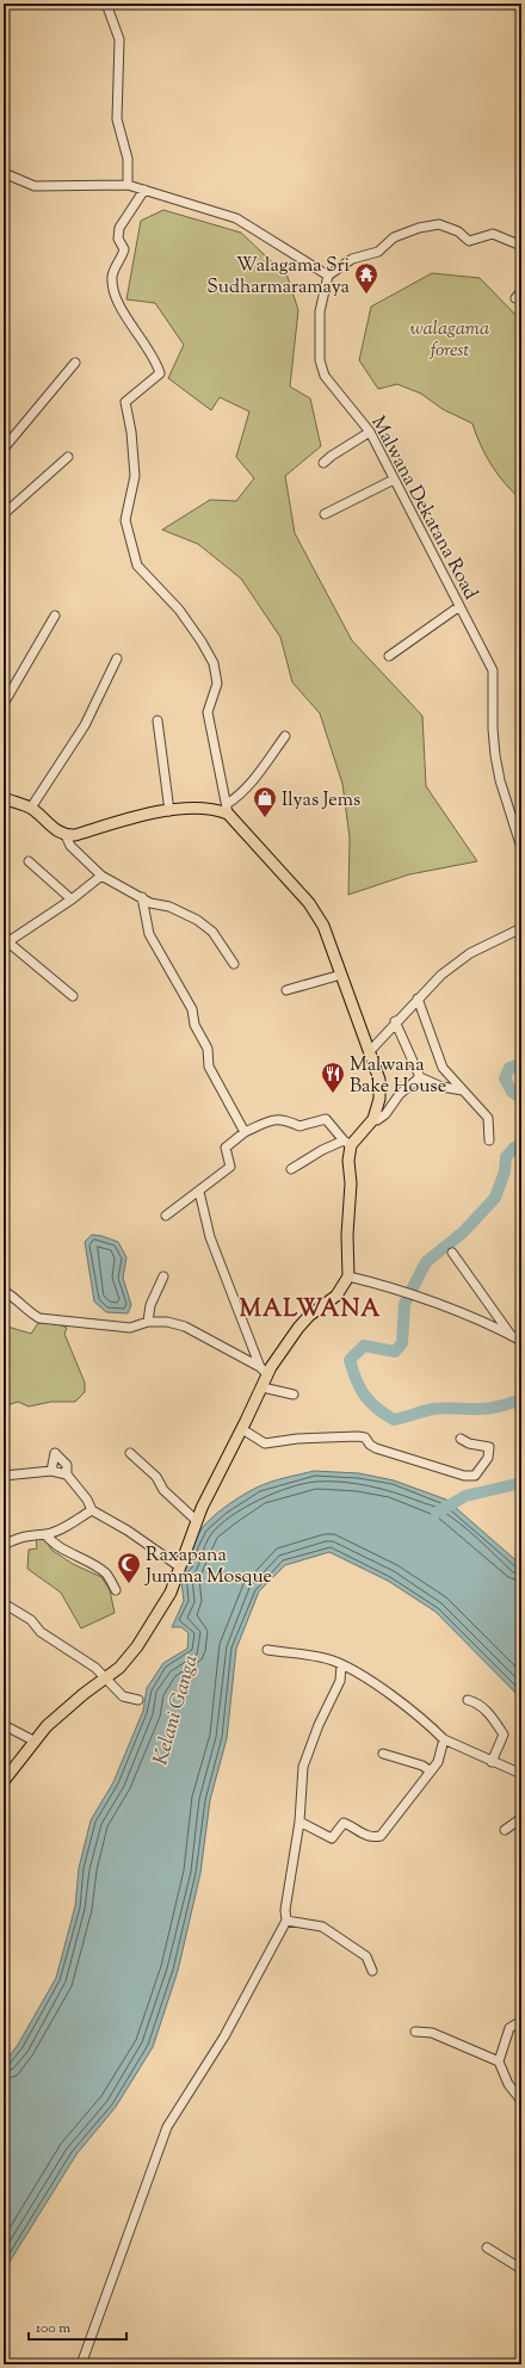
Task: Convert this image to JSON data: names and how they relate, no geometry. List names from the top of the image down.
{
  "streets": {
    "street": ["Malwana Dekatana Road"]
  },
  "districts": ["MALWANA"],
  "water": ["Kelani Ganga"],
  "parks": ["walagama forest"],
  "places": {
    "temple": ["Walagama Sri Sudharmaramaya"],
    "shop": ["Ilyas Jems"],
    "restaurant": ["Malwana Bake House"],
    "mosque": ["Raxapana Jumma Mosque"]
  },
  "scale_bar": "100 m"
}
